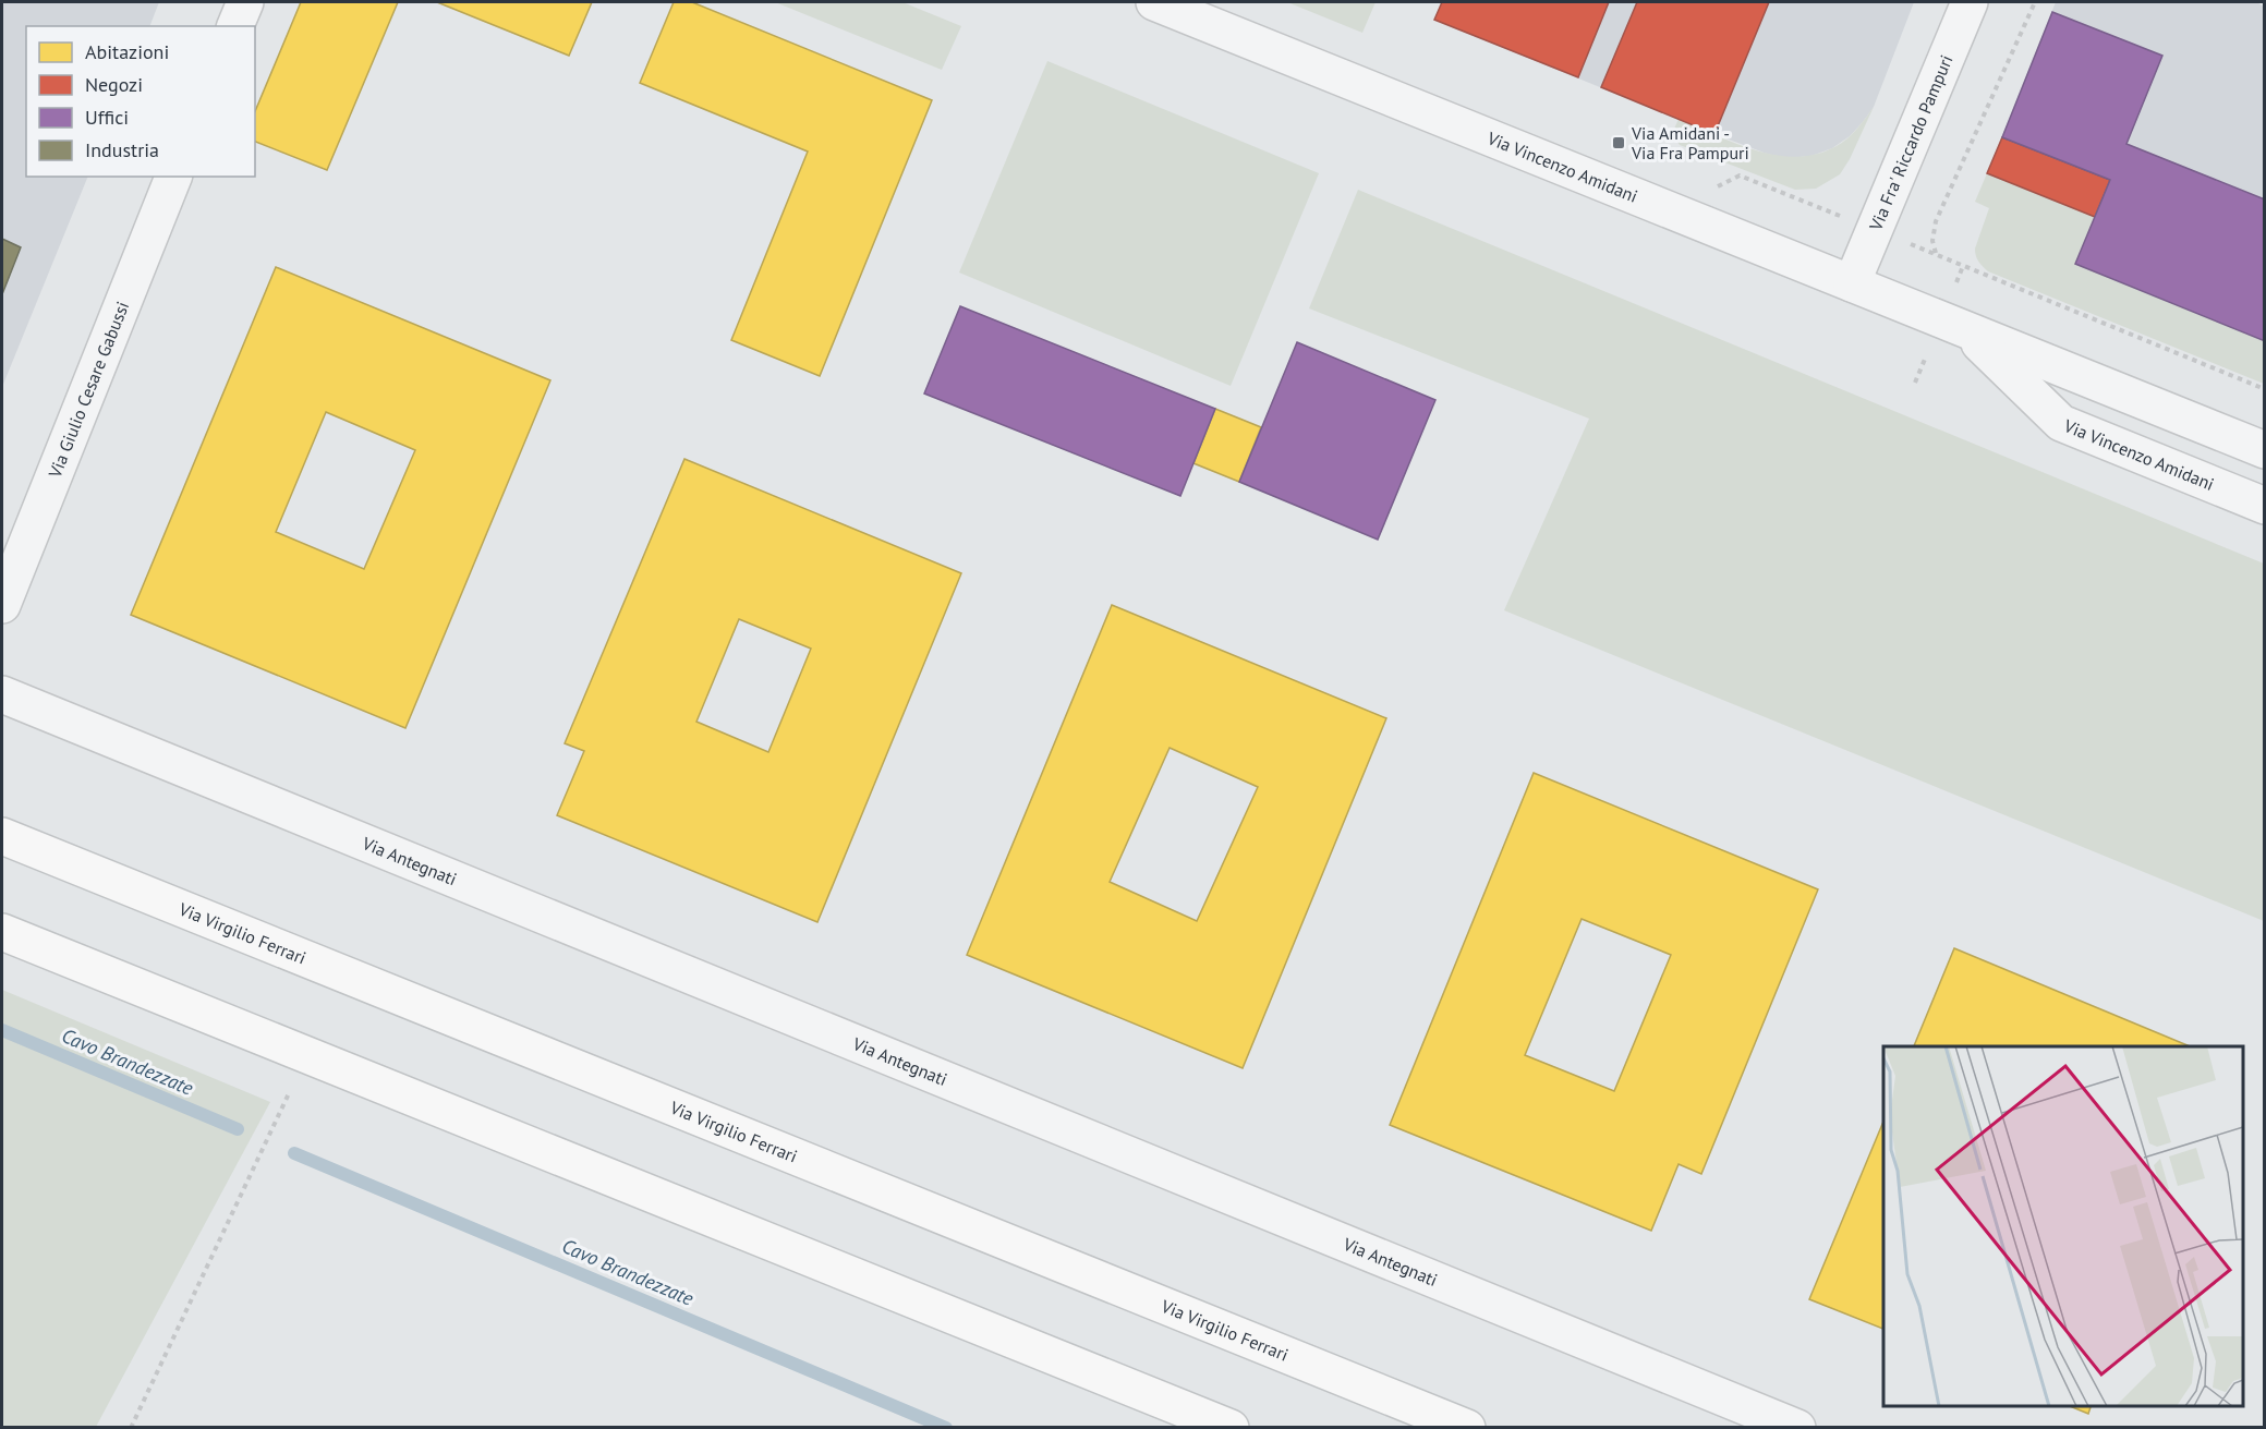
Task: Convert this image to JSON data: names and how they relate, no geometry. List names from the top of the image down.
{
  "streets": {
    "main road": ["Via Virgilio Ferrari"],
    "street": [
      "Via Fra' Riccardo Pampuri",
      "Via Vincenzo Amidani",
      "Via Giulio Cesare Gabussi",
      "Via Antegnati"
    ]
  },
  "crossings": [
    ["Via Fra' Riccardo Pampuri", "Via Vincenzo Amidani"]
  ],
  "water": ["Cavo Brandezzate"],
  "places": {
    "transit": ["Via Amidani - Via Fra Pampuri"]
  },
  "legend": [
    "Abitazioni",
    "Negozi",
    "Uffici",
    "Industria"
  ]
}
